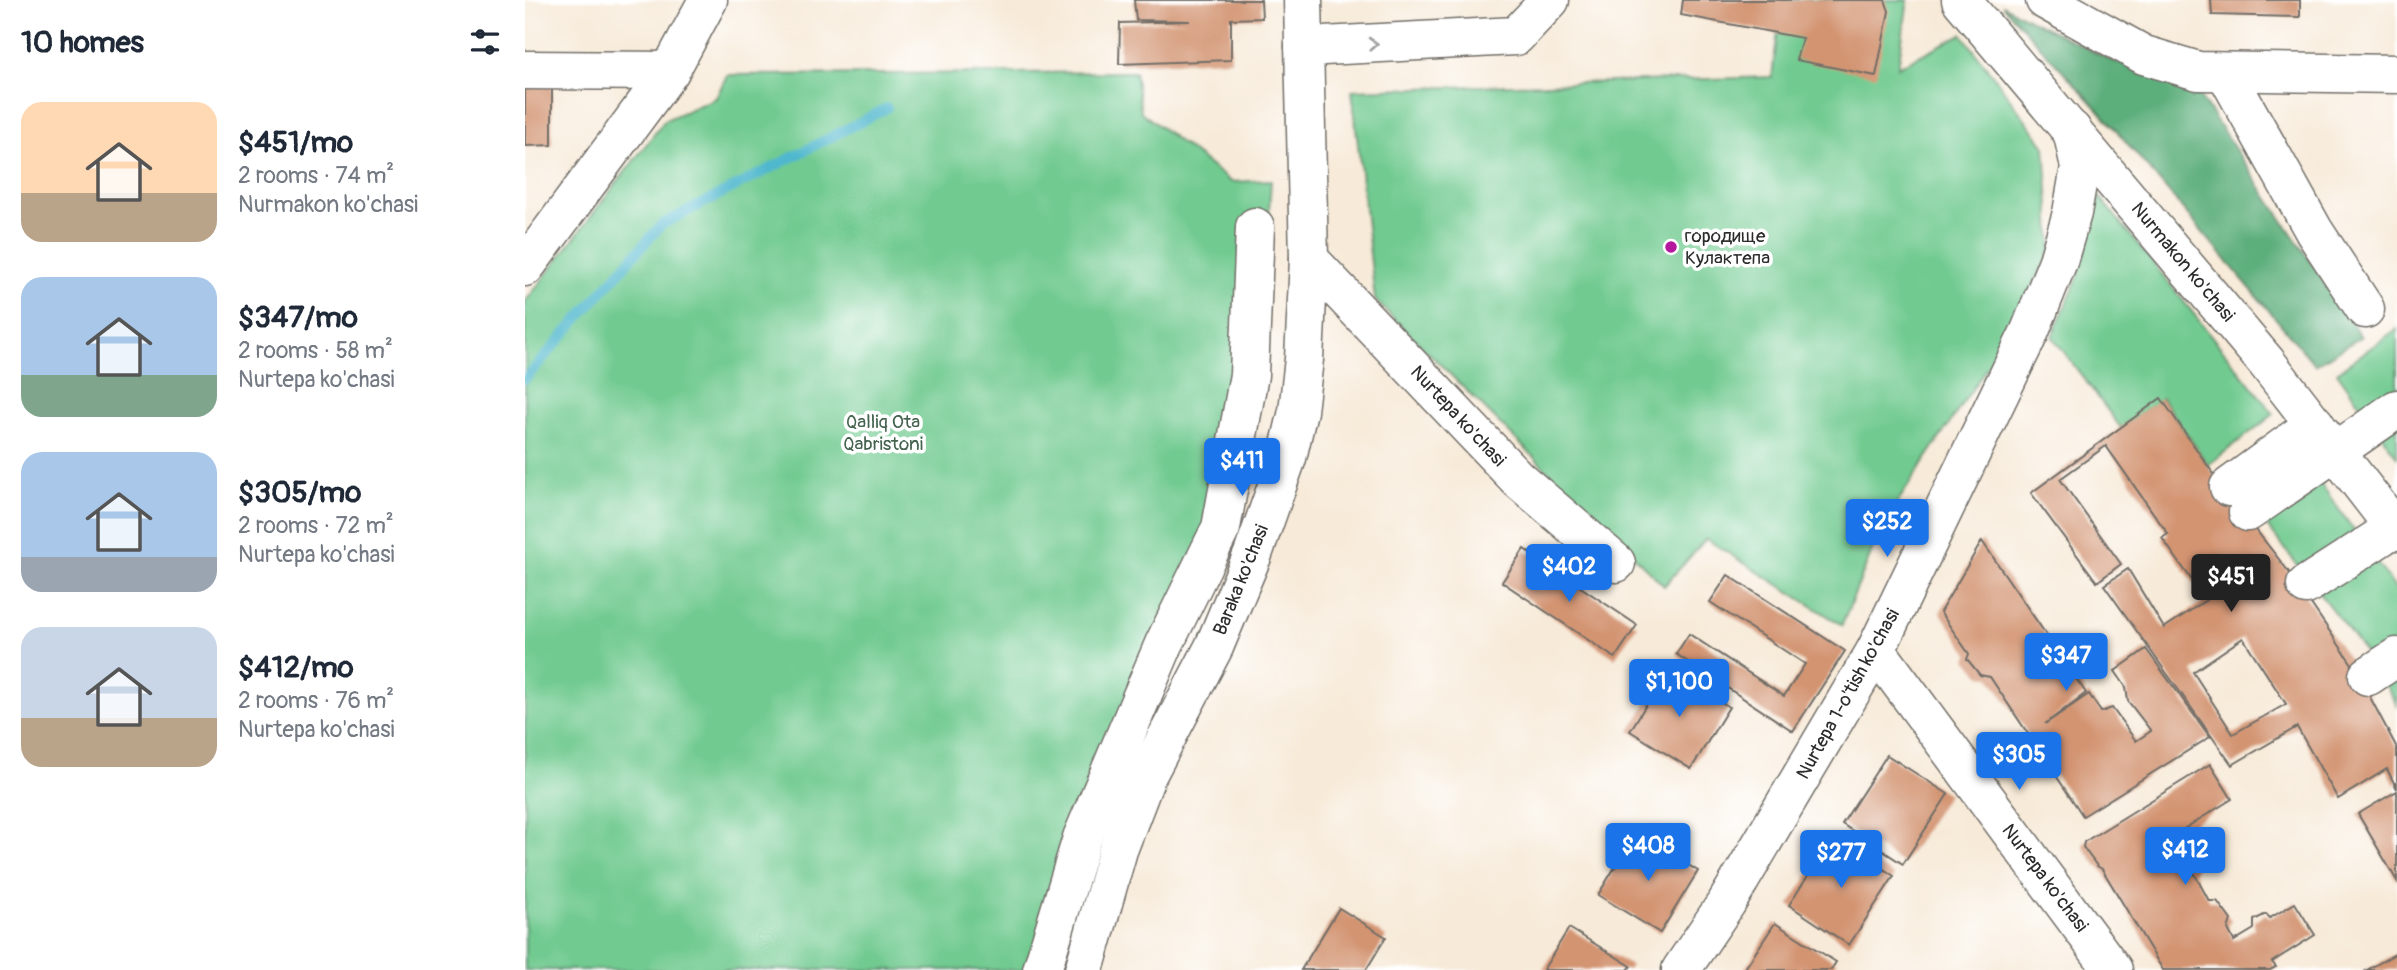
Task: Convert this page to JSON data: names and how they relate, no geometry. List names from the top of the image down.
{
  "streets": {
    "street": [
      "Nurmakon ko'chasi",
      "Nurtepa ko'chasi",
      "Baraka ko'chasi",
      "Nurtepa 1-o'tish ko'chasi"
    ]
  },
  "crossings": [
    ["Nurmakon ko'chasi", "Nurtepa 1-o'tish ko'chasi"],
    ["Nurtepa ko'chasi", "Baraka ko'chasi"],
    ["Nurtepa ko'chasi", "Nurtepa 1-o'tish ko'chasi"]
  ],
  "parks": ["Qalliq Ota Qabristoni"],
  "places": ["городище Кулактепа"],
  "page": {
    "heading": "10 homes",
    "list": [
      {
        "name": "$451/mo",
        "note": "2 rooms · 74 m² · Nurmakon ko'chasi"
      },
      {
        "name": "$347/mo",
        "note": "2 rooms · 58 m² · Nurtepa ko'chasi"
      },
      {
        "name": "$305/mo",
        "note": "2 rooms · 72 m² · Nurtepa ko'chasi"
      },
      {
        "name": "$412/mo",
        "note": "2 rooms · 76 m² · Nurtepa ko'chasi"
      }
    ],
    "price": [
      "$411",
      "$252",
      "$402",
      "$451",
      "$347",
      "$1,100",
      "$305",
      "$408",
      "$412",
      "$277"
    ]
  }
}
